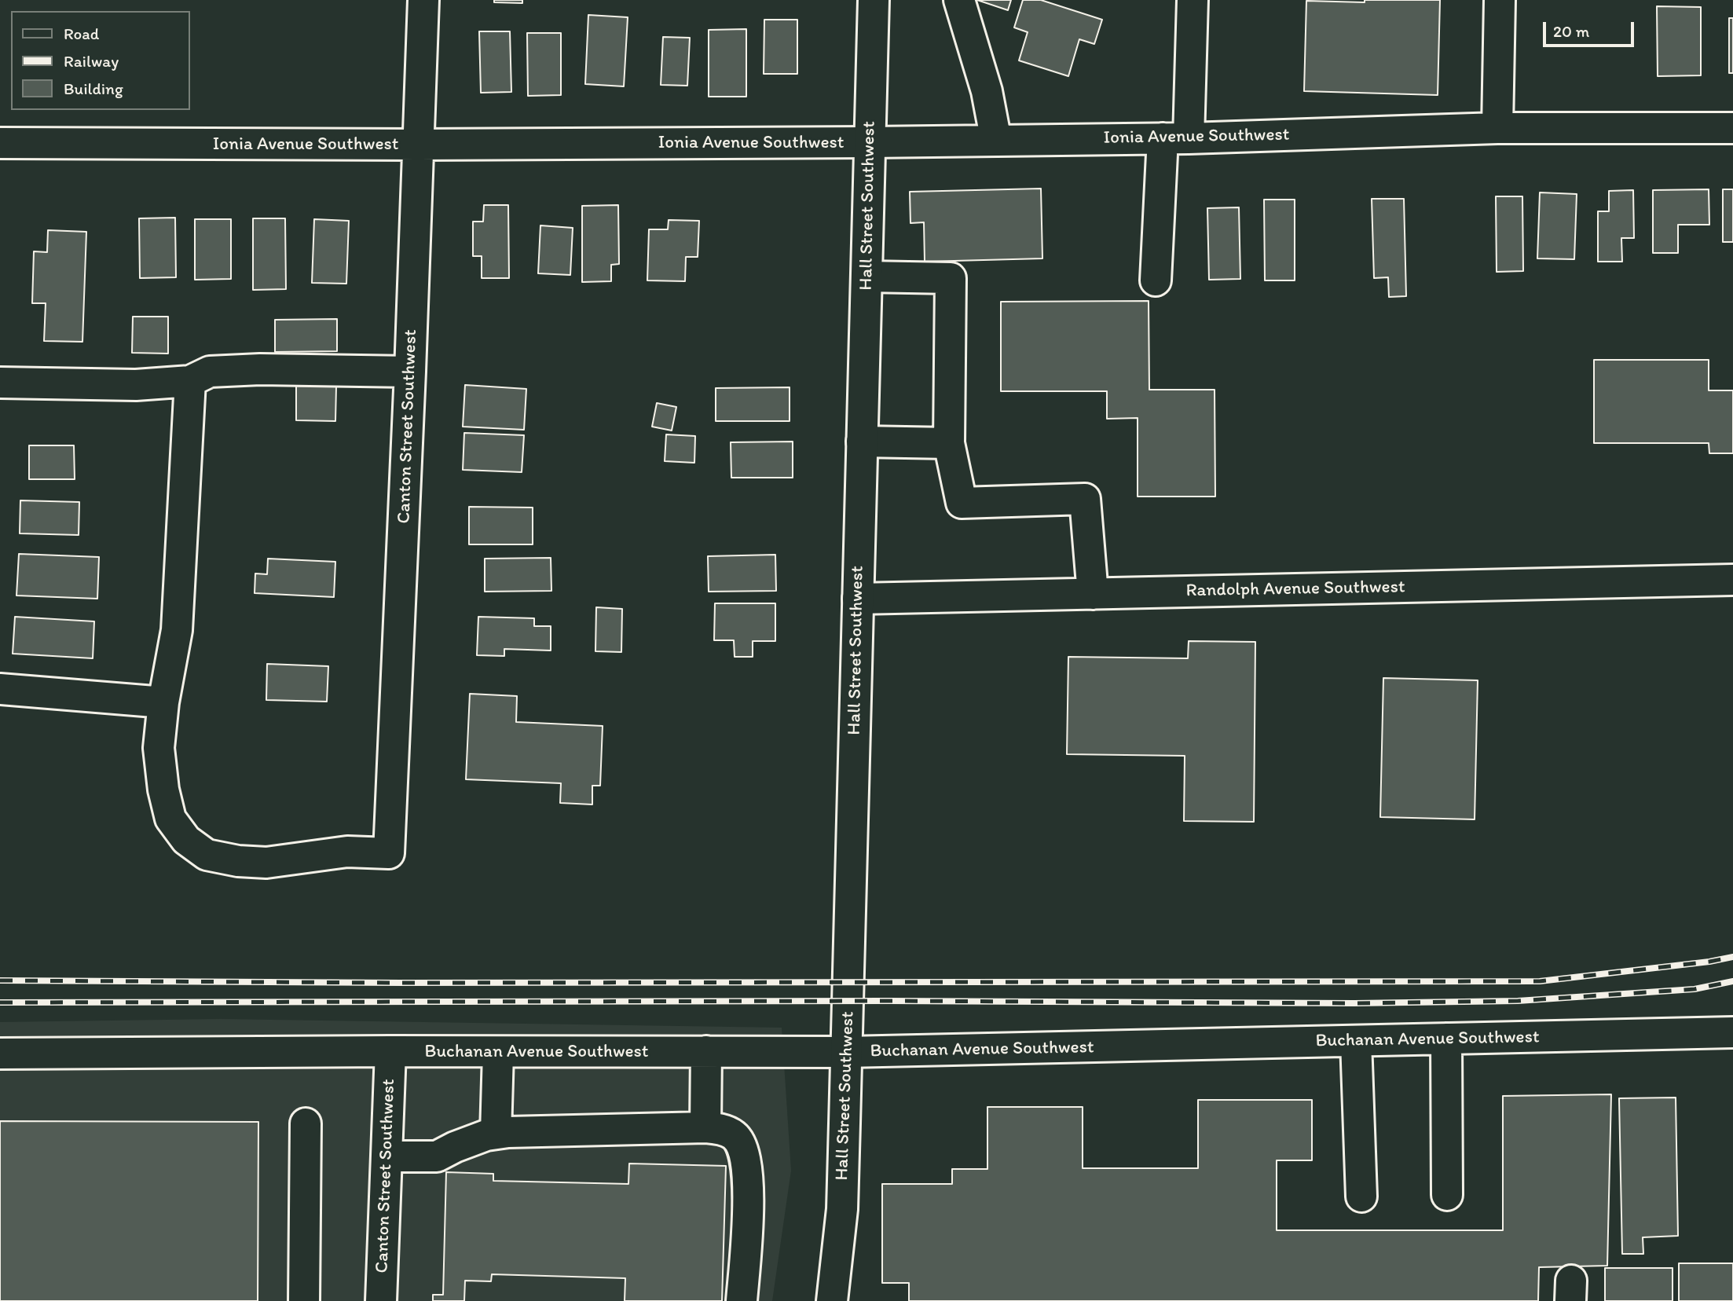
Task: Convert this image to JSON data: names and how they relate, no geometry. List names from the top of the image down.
{
  "streets": {
    "street": [
      "Ionia Avenue Southwest",
      "Hall Street Southwest",
      "Canton Street Southwest",
      "Randolph Avenue Southwest",
      "Buchanan Avenue Southwest"
    ]
  },
  "crossings": [
    ["Ionia Avenue Southwest", "Hall Street Southwest"],
    ["Ionia Avenue Southwest", "Canton Street Southwest"],
    ["Hall Street Southwest", "Randolph Avenue Southwest"],
    ["Hall Street Southwest", "Buchanan Avenue Southwest"],
    ["Canton Street Southwest", "Buchanan Avenue Southwest"]
  ],
  "legend": ["Road", "Railway", "Building"],
  "scale_bar": "20 m"
}
